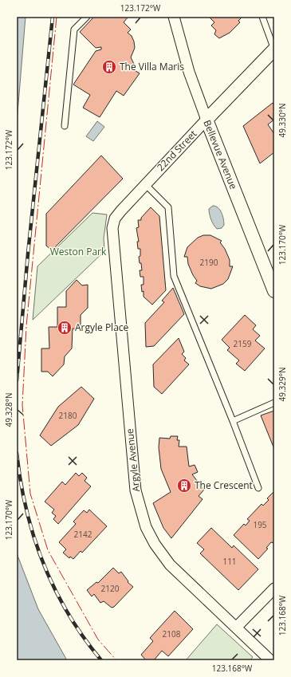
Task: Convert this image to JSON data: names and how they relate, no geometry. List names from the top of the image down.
{
  "streets": {
    "street": ["22nd Street", "Bellevue Avenue", "Argyle Avenue"]
  },
  "crossings": [
    ["22nd Street", "Bellevue Avenue"],
    ["22nd Street", "Argyle Avenue"]
  ],
  "parks": ["Weston Park"],
  "places": {
    "building": ["The Villa Maris", "Argyle Place", "The Crescent"]
  },
  "house_numbers": [
    "2190",
    "2159",
    "2180",
    "195",
    "2142",
    "111",
    "2120",
    "2108"
  ],
  "coordinates": [
    "123.172°W",
    "49.330°N",
    "123.170°W",
    "49.329°N",
    "49.328°N",
    "123.168°W"
  ]
}
